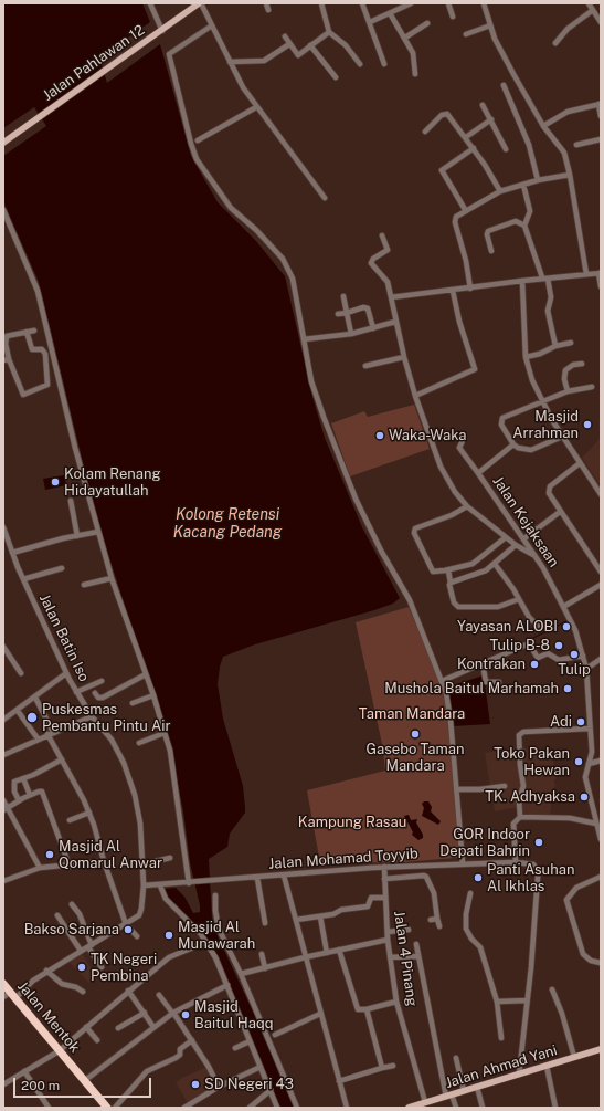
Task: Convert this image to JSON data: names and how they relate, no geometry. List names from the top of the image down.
{
  "streets": {
    "highway": ["Jalan Mentok"],
    "main road": ["Jalan Pahlawan 12", "Jalan Ahmad Yani"],
    "street": [
      "Jalan Kejaksaan",
      "Jalan Batin Iso",
      "Jalan Mohamad Toyyib",
      "Jalan 4 Pinang"
    ]
  },
  "crossings": [
    ["Jalan Batin Iso", "Jalan Mentok"],
    ["Jalan Mohamad Toyyib", "Jalan 4 Pinang"],
    ["Jalan Mohamad Toyyib", "Jalan Ahmad Yani"],
    ["Jalan 4 Pinang", "Jalan Ahmad Yani"]
  ],
  "water": ["Kolong Retensi Kacang Pedang"],
  "parks": ["Taman Mandara", "Kampung Rasau"],
  "places": [
    "Masjid Arrahman",
    "Waka-Waka",
    "Kolam Renang Hidayatullah",
    "Yayasan ALOBI",
    "Tulip B-8",
    "Tulip",
    "Kontrakan",
    "Mushola Baitul Marhamah",
    "Puskesmas Pembantu Pintu Air",
    "Adi",
    "Gasebo Taman Mandara",
    "Toko Pakan Hewan",
    "TK. Adhyaksa",
    "GOR Indoor Depati Bahrin",
    "Masjid Al Qomarul Anwar",
    "Panti Asuhan Al Ikhlas",
    "Bakso Sarjana",
    "Masjid Al Munawarah",
    "TK Negeri Pembina",
    "Masjid Baitul Haqq",
    "SD Negeri 43"
  ],
  "scale_bar": "200 m"
}
